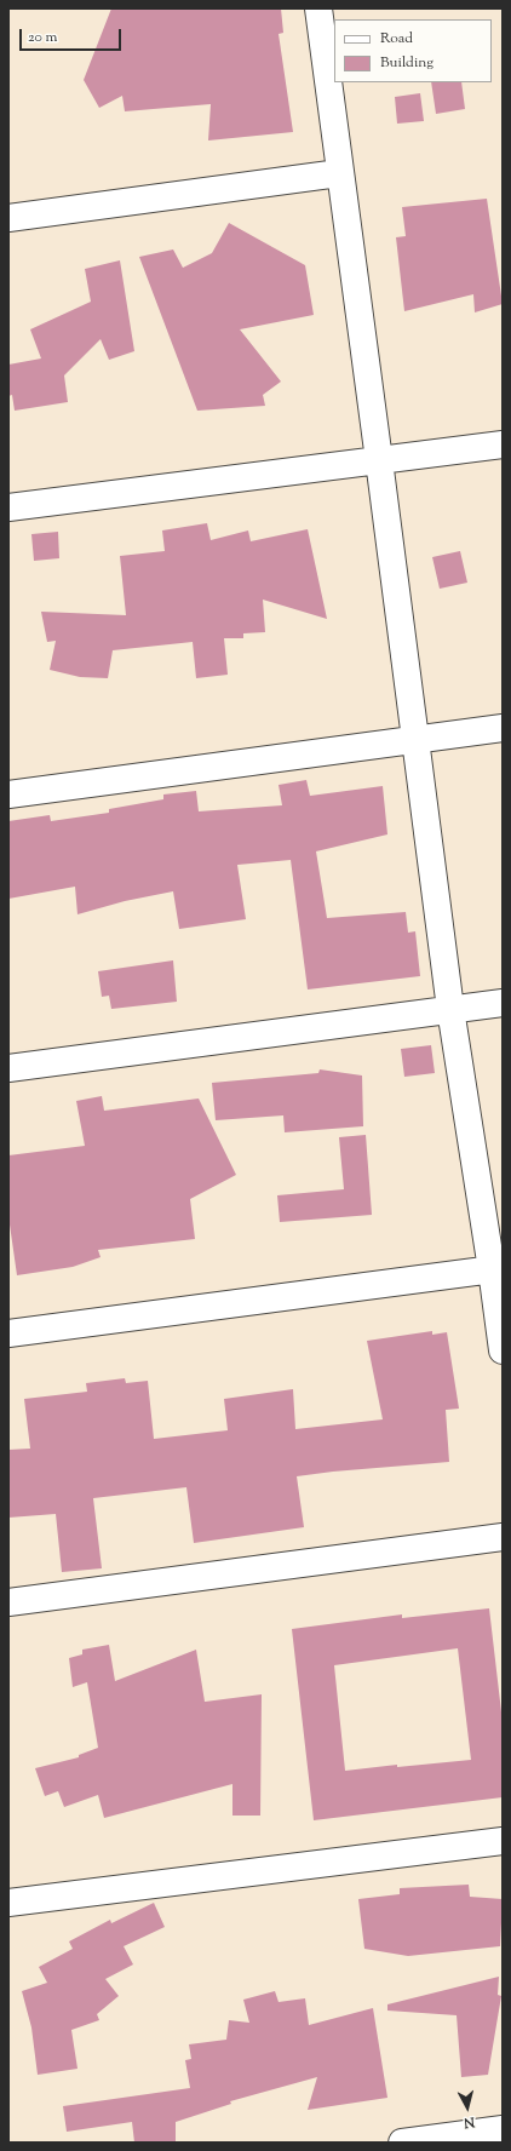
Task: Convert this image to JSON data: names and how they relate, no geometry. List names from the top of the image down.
{
  "legend": ["Road", "Building"],
  "scale_bar": "20 m",
  "north": "bottom"
}
